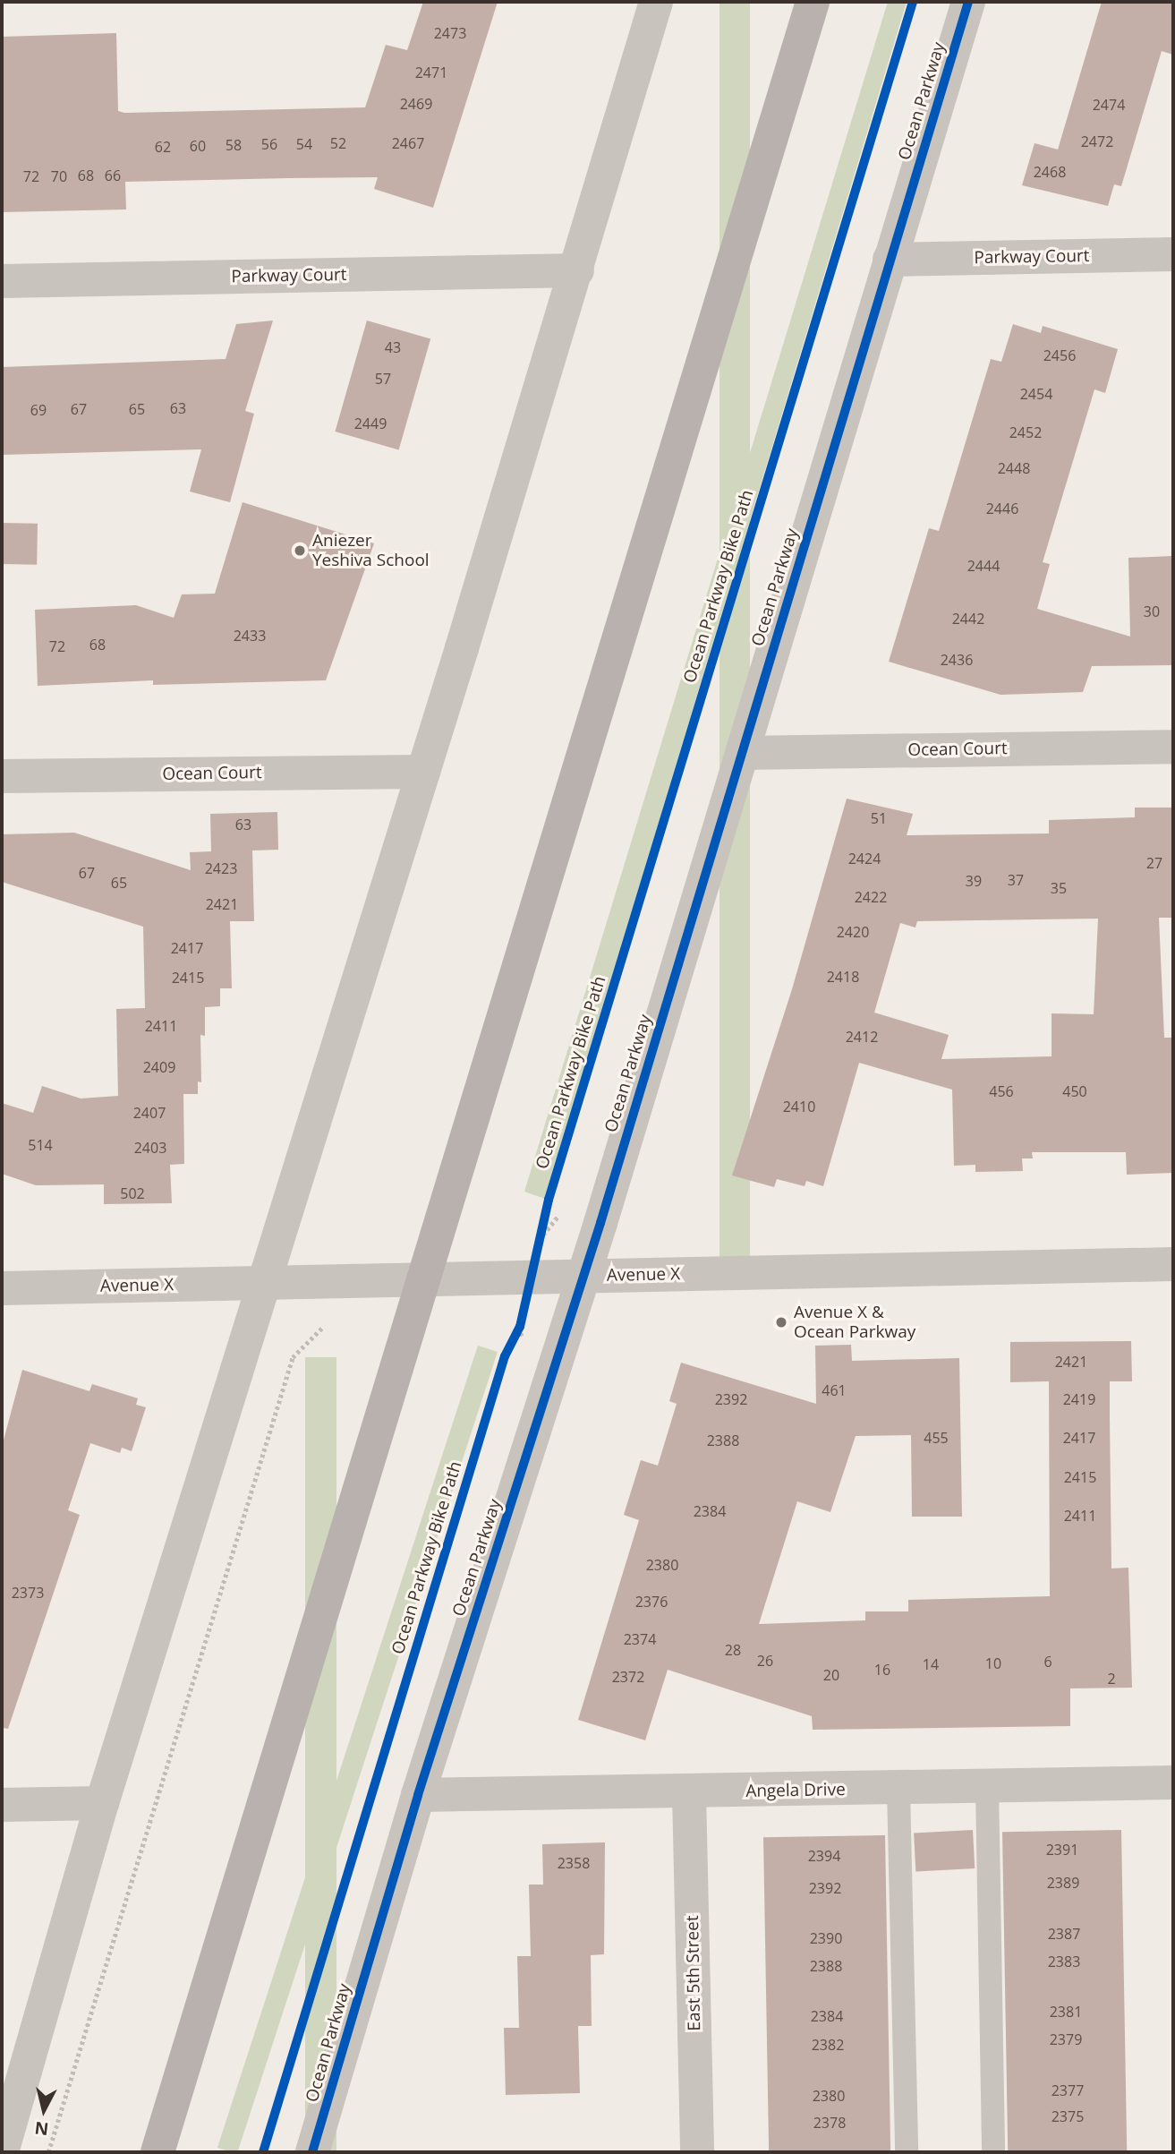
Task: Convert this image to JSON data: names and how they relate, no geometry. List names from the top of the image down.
{
  "streets": {
    "street": [
      "Ocean Parkway",
      "Parkway Court",
      "Ocean Court",
      "Avenue X",
      "Angela Drive",
      "East 5th Street"
    ],
    "cycle path": ["Ocean Parkway Bike Path"]
  },
  "crossings": [
    ["Ocean Parkway", "Parkway Court"],
    ["Ocean Parkway", "Ocean Court"],
    ["Ocean Parkway", "Avenue X"],
    ["Ocean Parkway", "Angela Drive"],
    ["Angela Drive", "East 5th Street"]
  ],
  "places": ["Aniezer Yeshiva School", "Avenue X & Ocean Parkway"],
  "house_numbers": [
    "2473",
    "2471",
    "2469",
    "2474",
    "2472",
    "52",
    "2467",
    "56",
    "54",
    "58",
    "60",
    "62",
    "2468",
    "68",
    "66",
    "72",
    "70",
    "43",
    "2456",
    "57",
    "2454",
    "63",
    "67",
    "65",
    "69",
    "2449",
    "2452",
    "2448",
    "2446",
    "2444",
    "30",
    "2442",
    "2433",
    "68",
    "72",
    "2436",
    "51",
    "63",
    "2424",
    "27",
    "2423",
    "67",
    "37",
    "39",
    "65",
    "35",
    "2422",
    "2421",
    "2420",
    "2417",
    "2418",
    "2415",
    "2411",
    "2412",
    "2409",
    "456",
    "450",
    "2410",
    "2407",
    "514",
    "2403",
    "502",
    "2421",
    "461",
    "2392",
    "2419",
    "455",
    "2417",
    "2388",
    "2415",
    "2384",
    "2411",
    "2380",
    "2373",
    "2376",
    "2374",
    "28",
    "26",
    "6",
    "10",
    "14",
    "16",
    "20",
    "2372",
    "2",
    "2391",
    "2394",
    "2358",
    "2389",
    "2392",
    "2387",
    "2390",
    "2383",
    "2388",
    "2381",
    "2384",
    "2379",
    "2382",
    "2377",
    "2380",
    "2375",
    "2378"
  ],
  "north": "bottom"
}
